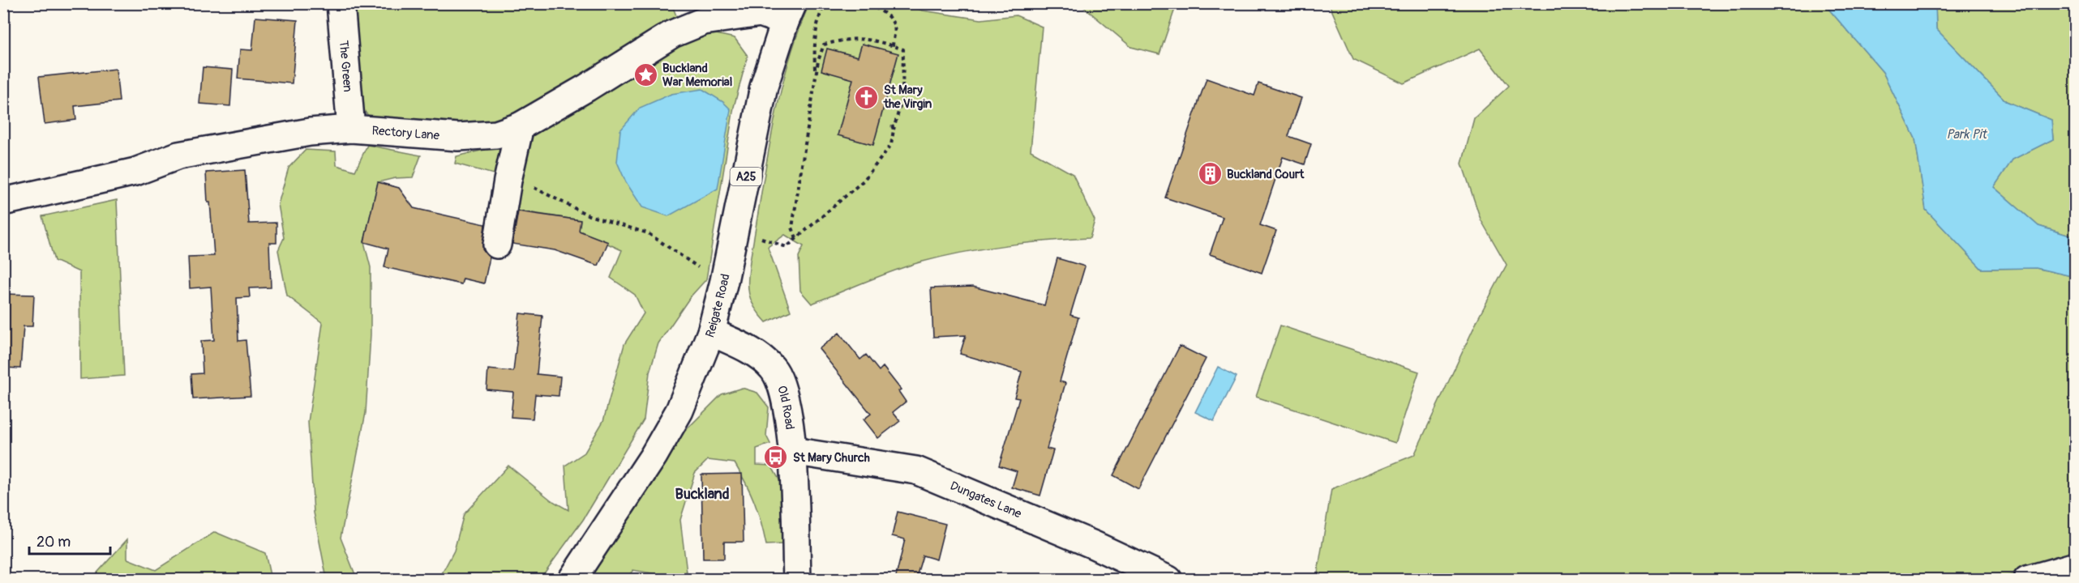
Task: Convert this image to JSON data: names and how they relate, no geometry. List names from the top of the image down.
{
  "streets": {
    "street": [
      "The Green",
      "Rectory Lane",
      "A25",
      "Reigate Road",
      "Old Road",
      "Dungates Lane"
    ]
  },
  "crossings": [
    ["The Green", "Rectory Lane"],
    ["Rectory Lane", "Reigate Road"],
    ["Reigate Road", "Old Road"],
    ["Old Road", "Dungates Lane"]
  ],
  "districts": ["Buckland"],
  "water": ["Park Pit"],
  "places": {
    "place": ["Buckland War Memorial"],
    "church": ["St Mary the Virgin"],
    "building": ["Buckland Court"],
    "bus stop": ["St Mary Church"]
  },
  "scale_bar": "20 m"
}
